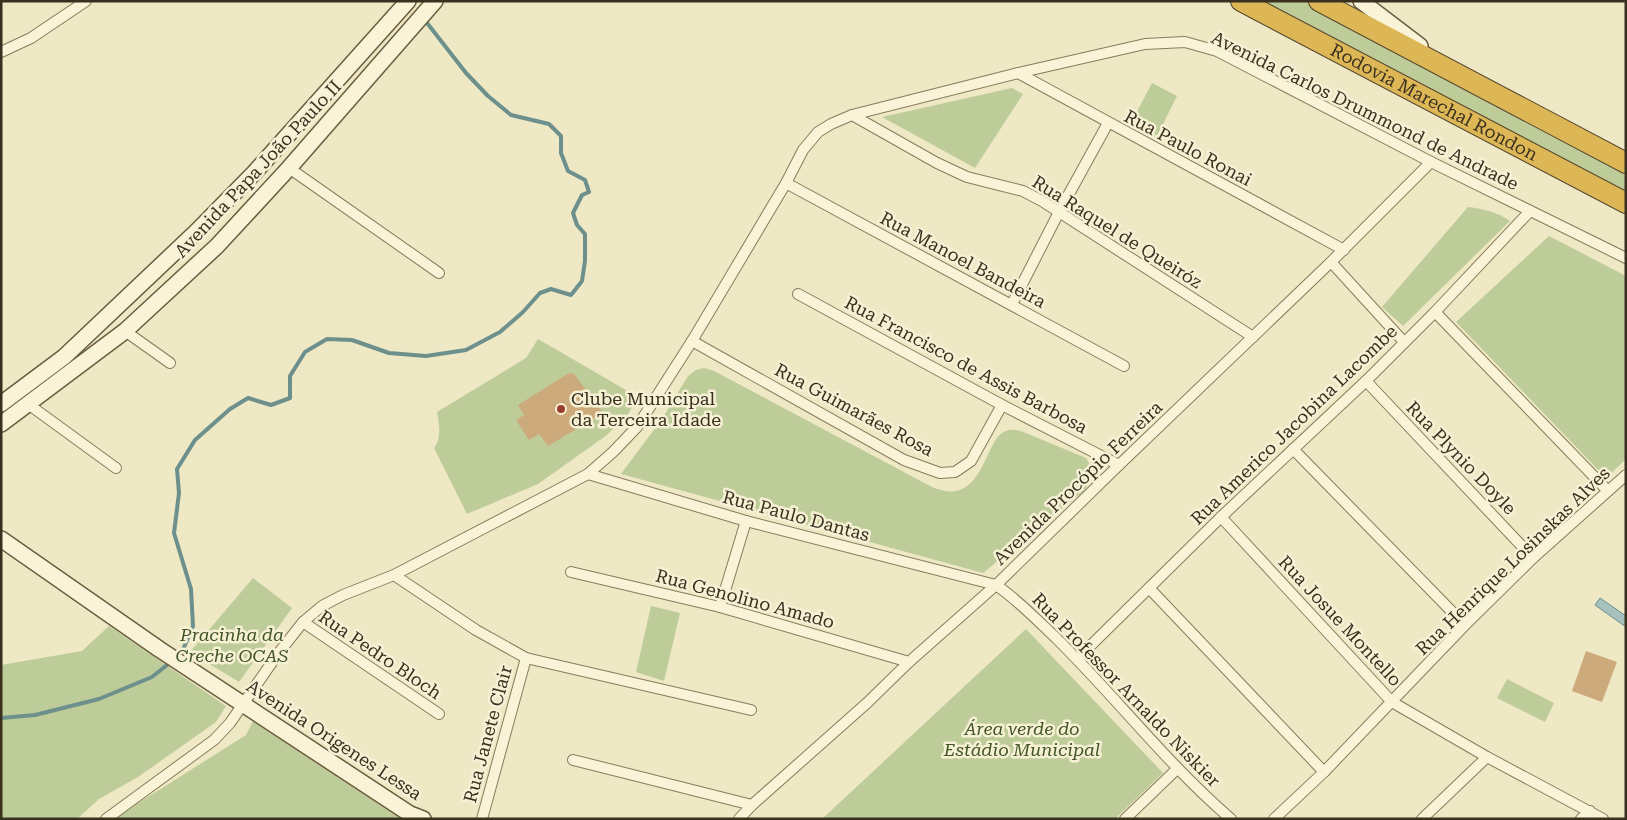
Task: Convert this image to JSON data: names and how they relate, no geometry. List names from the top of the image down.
{
  "streets": {
    "highway": ["Rodovia Marechal Rondon"],
    "street": [
      "Avenida Carlos Drummond de Andrade",
      "Rua Paulo Ronai",
      "Avenida Papa João Paulo II",
      "Rua Raquel de Queiróz",
      "Rua Manoel Bandeira",
      "Rua Francisco de Assis Barbosa",
      "Rua Guimarães Rosa",
      "Rua Americo Jacobina Lacombe",
      "Rua Plynio Doyle",
      "Avenida Procópio Ferreira",
      "Rua Paulo Dantas",
      "Rua Henrique Losinskas Alves",
      "Rua Genolino Amado",
      "Rua Josue Montello",
      "Rua Pedro Bloch",
      "Rua Professor Arnaldo Niskier",
      "Rua Janete Clair",
      "Avenida Origenes Lessa"
    ]
  },
  "crossings": [
    ["Avenida Carlos Drummond de Andrade", "Rua Paulo Ronai"],
    ["Avenida Carlos Drummond de Andrade", "Rua Raquel de Queiróz"],
    ["Avenida Carlos Drummond de Andrade", "Rua Manoel Bandeira"],
    ["Avenida Carlos Drummond de Andrade", "Rua Guimarães Rosa"],
    ["Avenida Carlos Drummond de Andrade", "Rua Americo Jacobina Lacombe"],
    ["Avenida Carlos Drummond de Andrade", "Avenida Procópio Ferreira"],
    ["Avenida Carlos Drummond de Andrade", "Rua Paulo Dantas"],
    ["Avenida Carlos Drummond de Andrade", "Rua Pedro Bloch"],
    ["Avenida Carlos Drummond de Andrade", "Avenida Origenes Lessa"],
    ["Rua Paulo Ronai", "Avenida Procópio Ferreira"],
    ["Rua Raquel de Queiróz", "Avenida Procópio Ferreira"],
    ["Rua Francisco de Assis Barbosa", "Rua Guimarães Rosa"],
    ["Rua Francisco de Assis Barbosa", "Avenida Procópio Ferreira"],
    ["Rua Americo Jacobina Lacombe", "Rua Plynio Doyle"],
    ["Rua Americo Jacobina Lacombe", "Rua Josue Montello"],
    ["Rua Americo Jacobina Lacombe", "Rua Professor Arnaldo Niskier"],
    ["Rua Plynio Doyle", "Rua Henrique Losinskas Alves"],
    ["Avenida Procópio Ferreira", "Rua Paulo Dantas"],
    ["Avenida Procópio Ferreira", "Rua Genolino Amado"],
    ["Avenida Procópio Ferreira", "Rua Professor Arnaldo Niskier"],
    ["Rua Paulo Dantas", "Rua Professor Arnaldo Niskier"],
    ["Rua Henrique Losinskas Alves", "Rua Josue Montello"]
  ],
  "parks": ["Pracinha da Creche OCAS", "Área verde do Estádio Municipal"],
  "places": ["Clube Municipal da Terceira Idade"]
}
